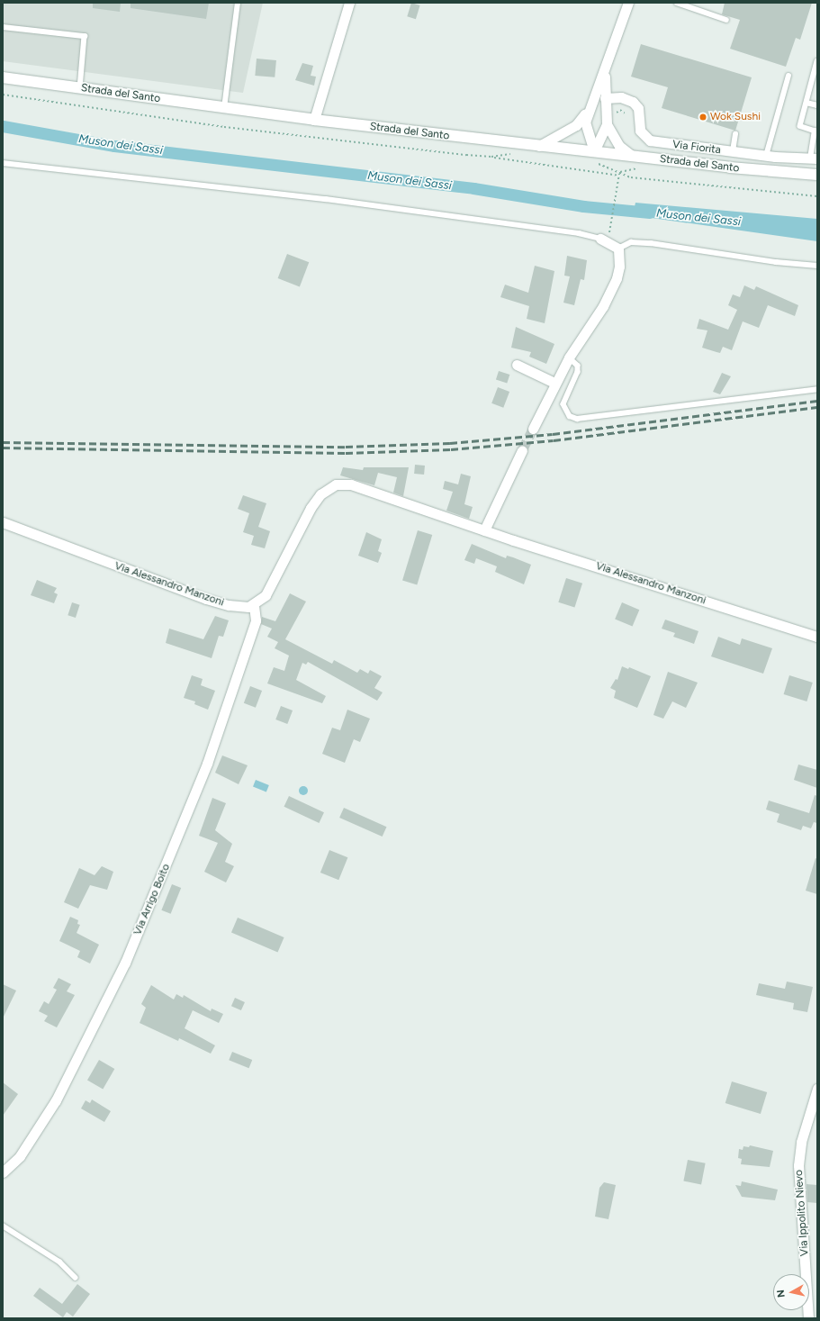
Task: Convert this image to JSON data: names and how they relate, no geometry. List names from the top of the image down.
{
  "streets": {
    "main road": ["Strada del Santo"],
    "street": [
      "Via Fiorita",
      "Via Alessandro Manzoni",
      "Via Arrigo Boito",
      "Via Ippolito Nievo"
    ]
  },
  "crossings": [
    ["Via Alessandro Manzoni", "Via Arrigo Boito"]
  ],
  "water": ["Muson dei Sassi"],
  "places": ["Wok Sushi"],
  "north": "left"
}
